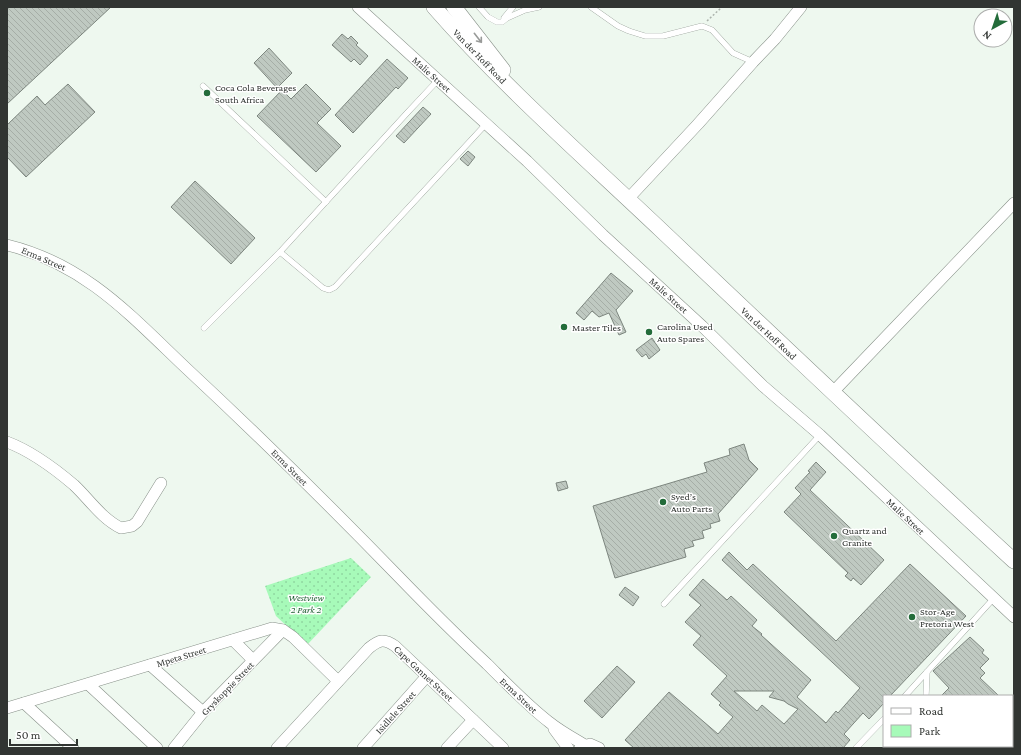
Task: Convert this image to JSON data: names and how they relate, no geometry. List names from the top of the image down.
{
  "streets": {
    "main road": ["Van der Hoff Road"],
    "street": [
      "Malie Street",
      "Erma Street",
      "Mpeta Street",
      "Cape Gannet Street",
      "Gryskoppie Street",
      "Isidlele Street"
    ]
  },
  "crossings": [
    ["Mpeta Street", "Gryskoppie Street"],
    ["Cape Gannet Street", "Isidlele Street"]
  ],
  "parks": ["Westview 2 Park 2"],
  "places": [
    "Coca Cola Beverages South Africa",
    "Master Tiles",
    "Carolina Used Auto Spares",
    "Syed’s Auto Parts",
    "Quartz and Granite",
    "Stor-Age Pretoria West"
  ],
  "legend": ["Road", "Park"],
  "scale_bar": "50 m",
  "north": "bottom left"
}
